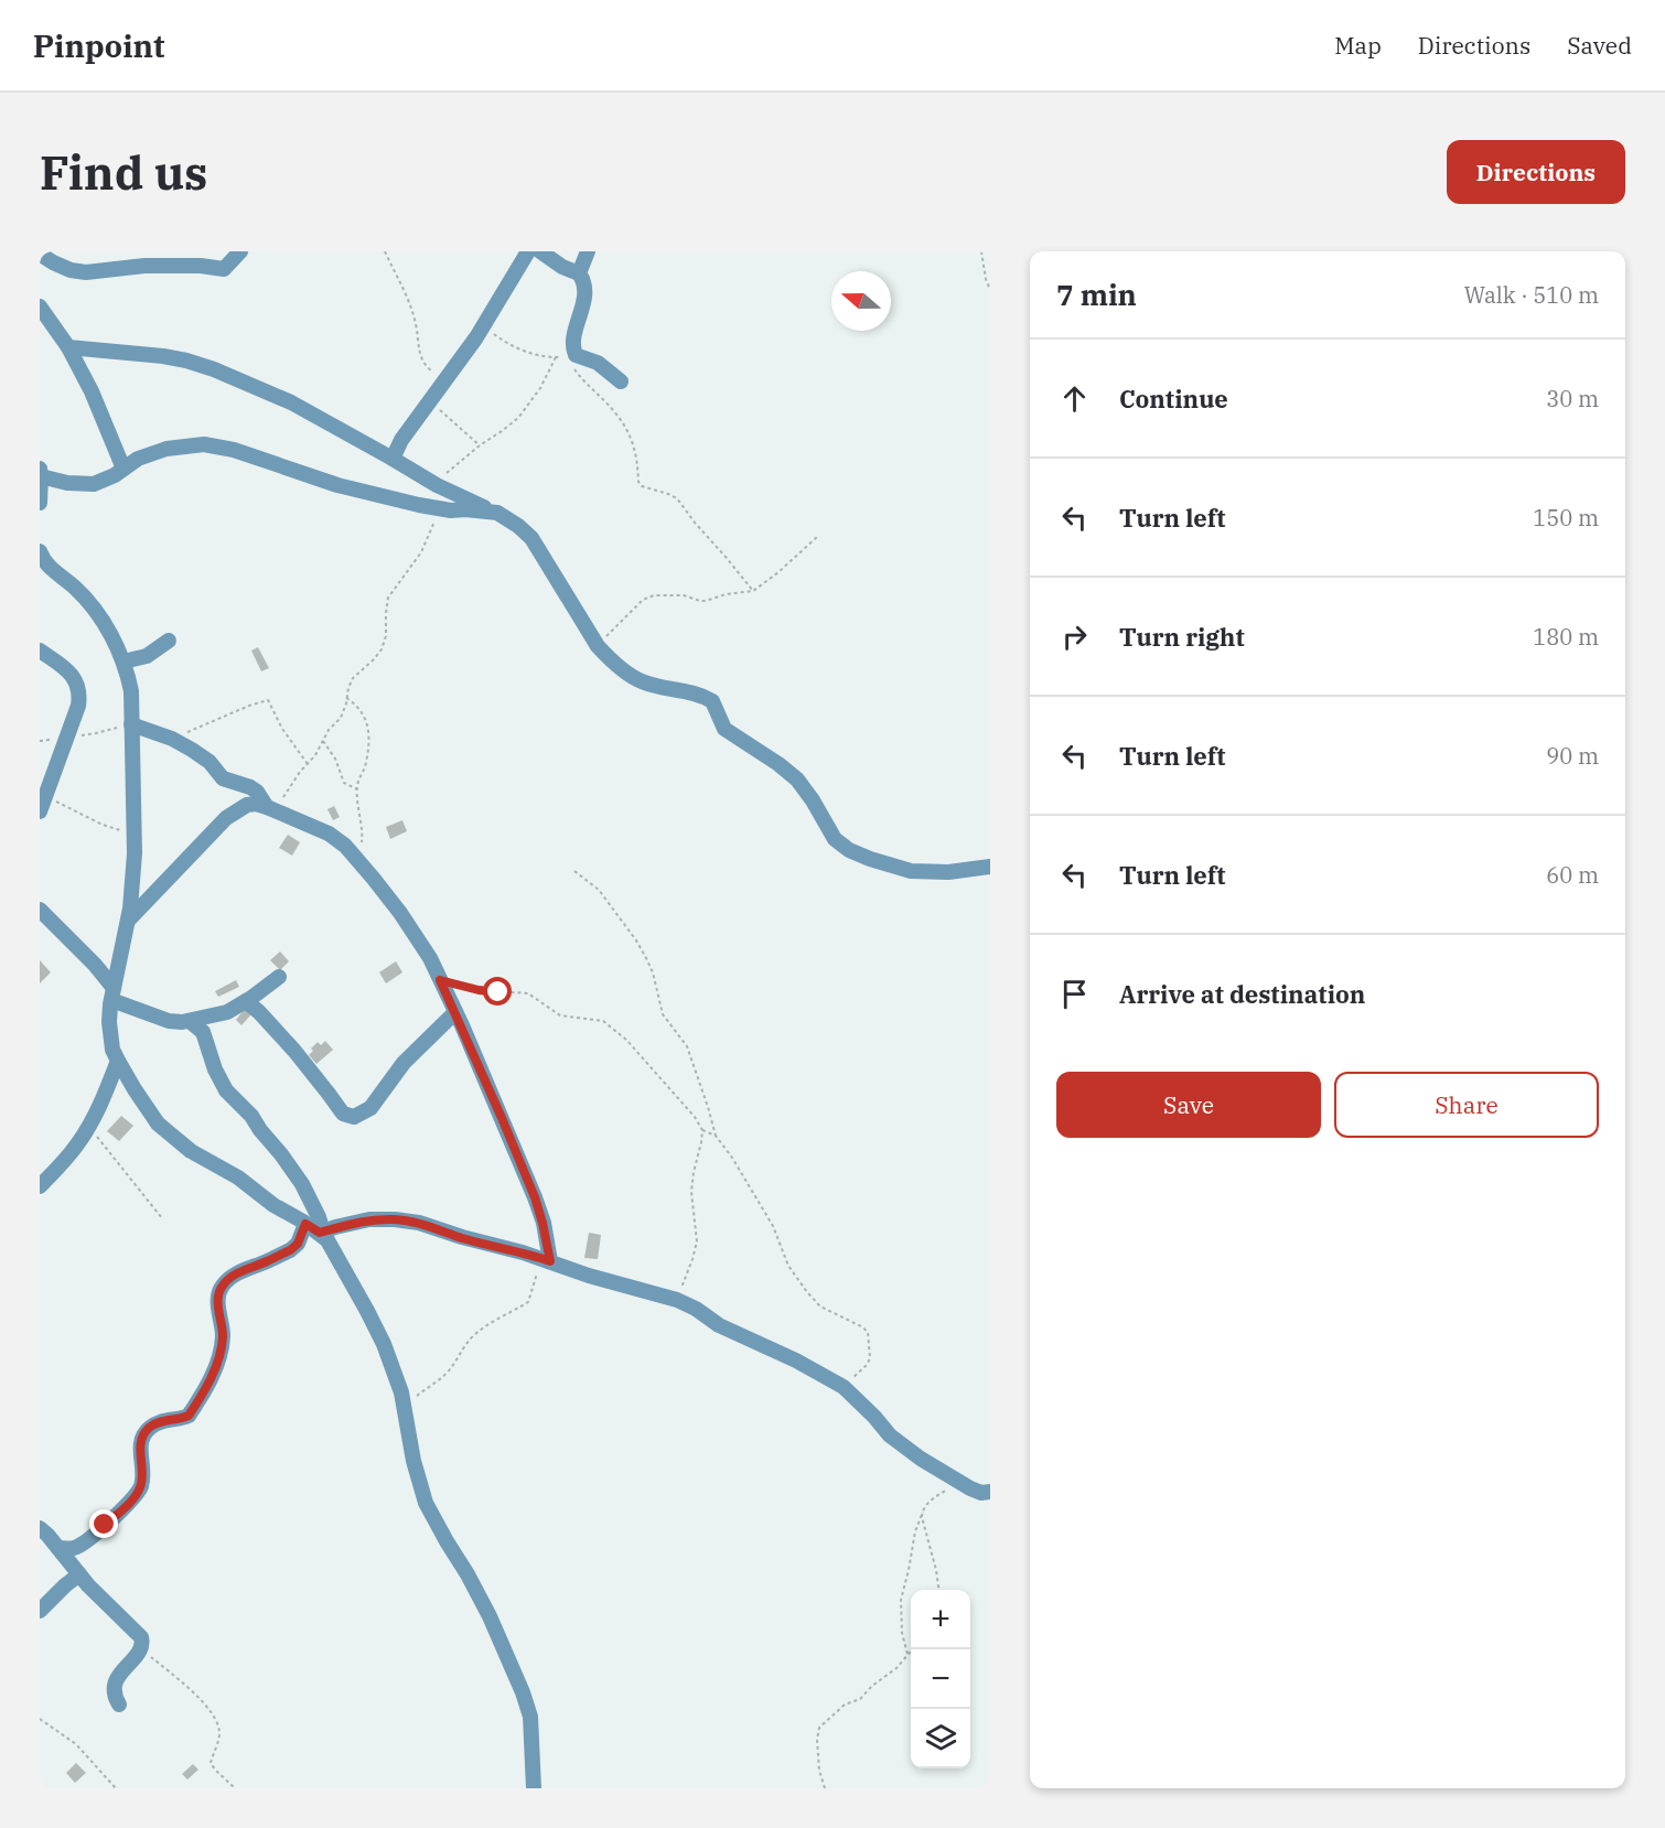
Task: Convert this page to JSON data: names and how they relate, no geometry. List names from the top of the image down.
{
  "north": "left",
  "page": {
    "header": "Pinpoint",
    "nav": ["Map", "Directions", "Saved"],
    "buttons": [
      "Directions",
      ["Save", "Share"]
    ],
    "title": "Find us",
    "heading": ["7 min", "Walk · 510 m"],
    "list": [
      ["Continue", "30 m"],
      ["Turn left", "150 m"],
      ["Turn right", "180 m"],
      ["Turn left", "90 m"],
      ["Turn left", "60 m"],
      "Arrive at destination"
    ],
    "map_buttons": ["+", "−"]
  }
}
